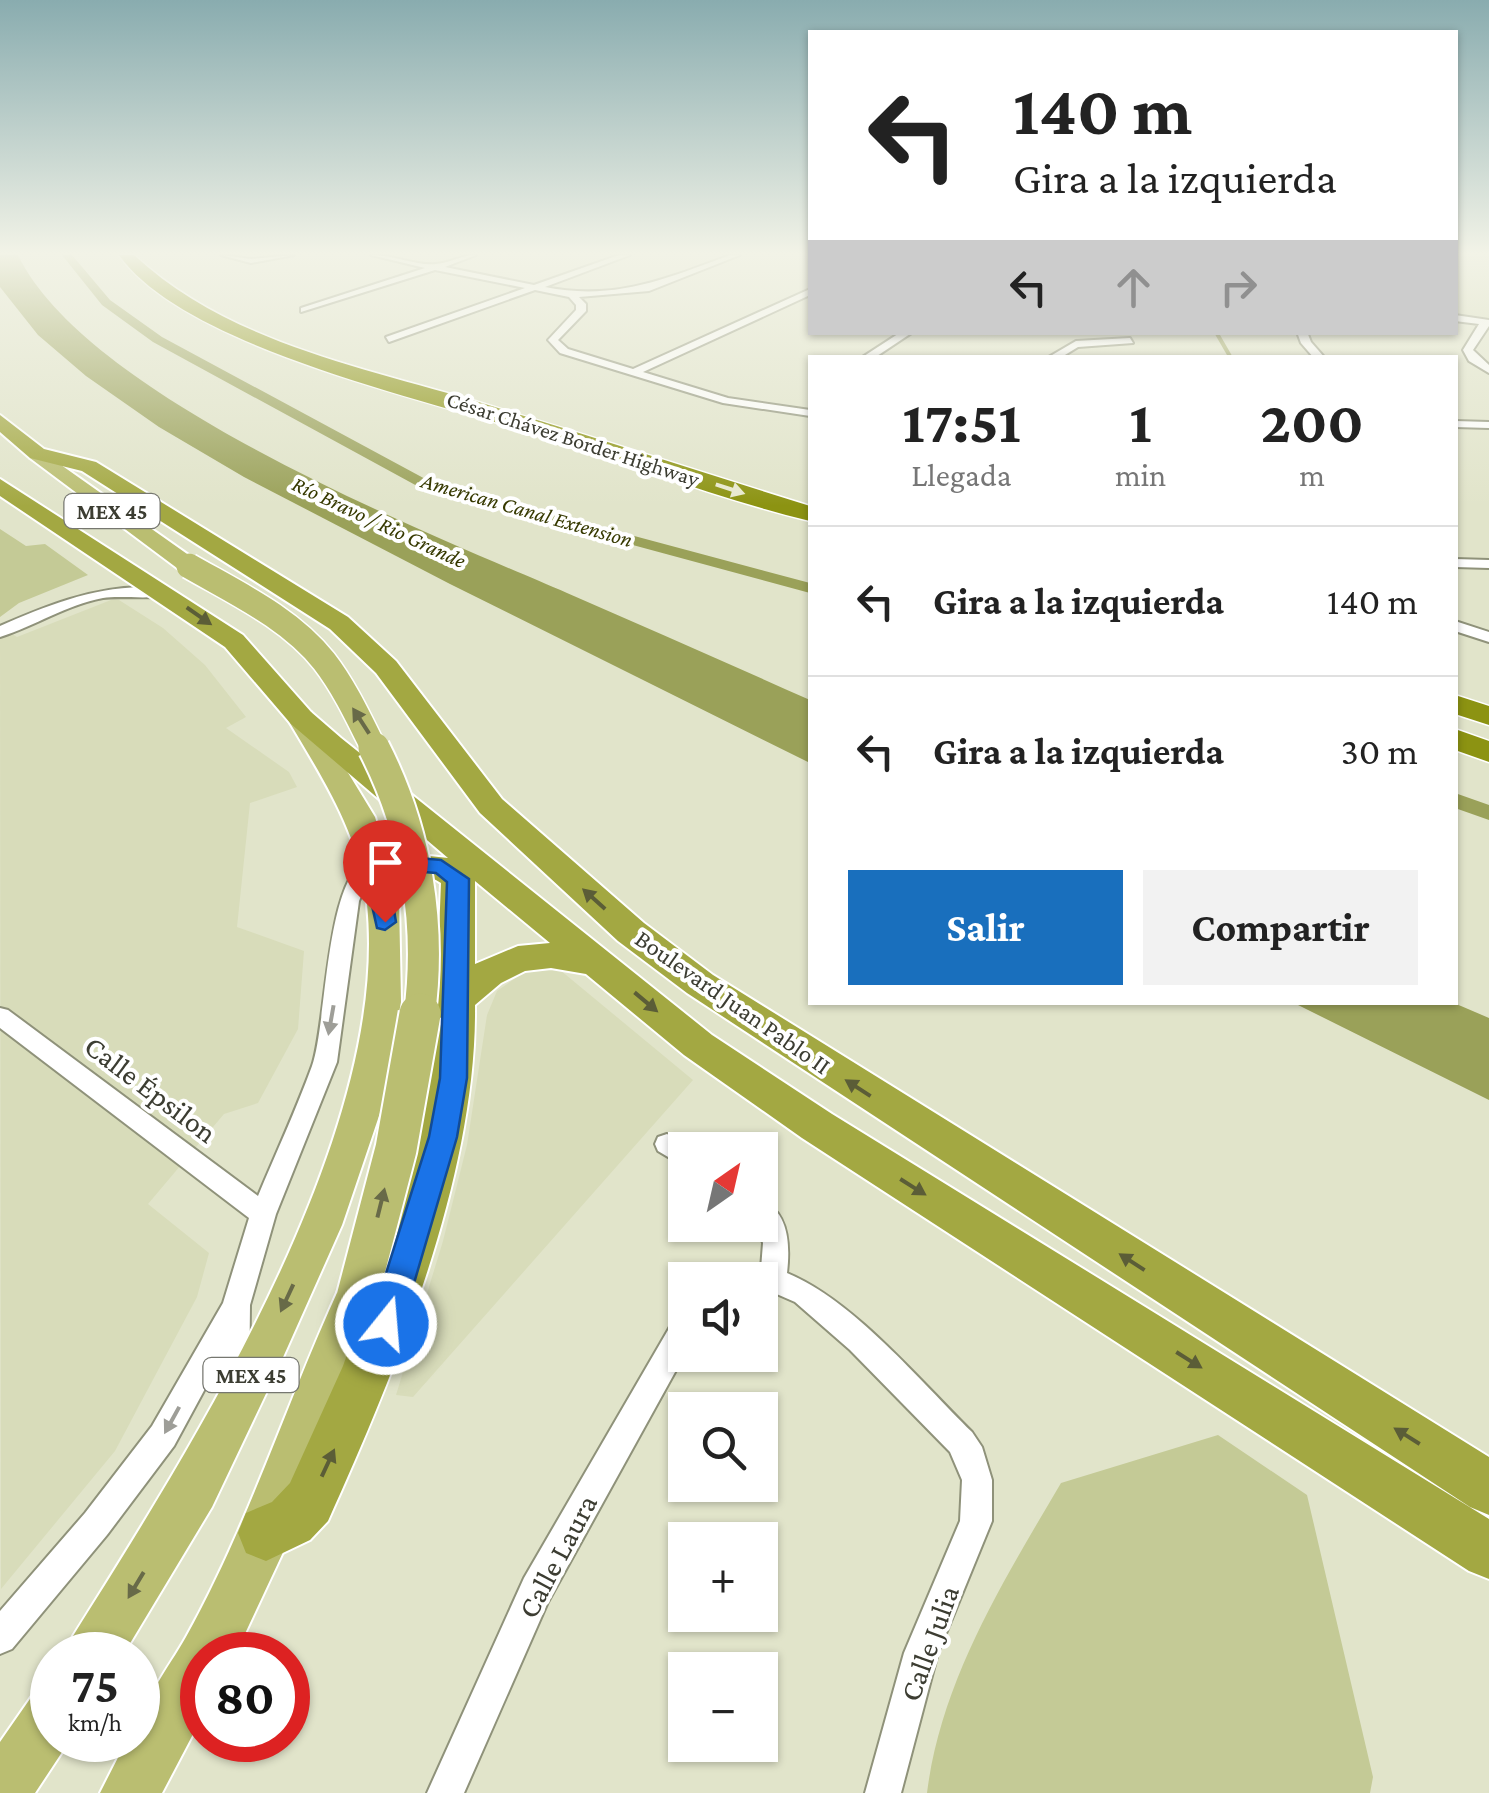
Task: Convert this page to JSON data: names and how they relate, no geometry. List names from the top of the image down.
{
  "streets": {
    "highway": ["César Chávez Border Highway", "MEX 45", "Boulevard Juan Pablo II"],
    "street": ["Calle Épsilon", "Calle Laura", "Calle Julia"]
  },
  "crossings": [
    ["MEX 45", "Boulevard Juan Pablo II"]
  ],
  "water": ["American Canal Extension", "Río Bravo / Rio Grande"],
  "north": "top right",
  "page": {
    "turn": ["140 m", "Gira a la izquierda"],
    "eta": [
      "17:51",
      "Llegada",
      "1",
      "min",
      "200",
      "m"
    ],
    "list": [
      {
        "name": "Gira a la izquierda",
        "value": "140 m"
      },
      {
        "name": "Gira a la izquierda",
        "value": "30 m"
      }
    ],
    "buttons": ["Salir", "Compartir"],
    "map_buttons": ["+", "−"],
    "speed": "75 km/h",
    "limit": "80"
  }
}
